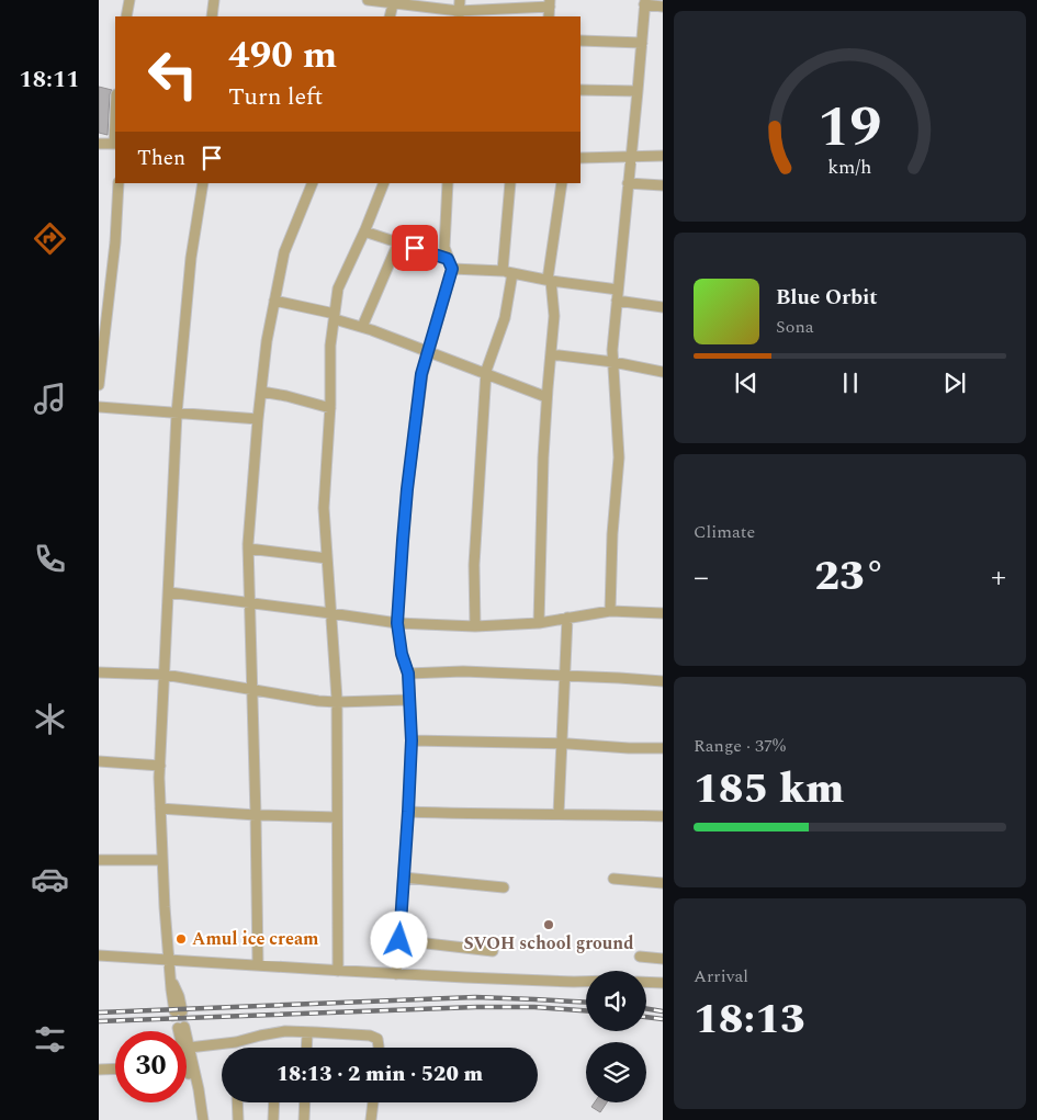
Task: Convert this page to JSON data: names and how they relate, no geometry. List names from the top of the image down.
{
  "places": ["SVOH school ground", "Amul ice cream"],
  "page": {
    "tabs": "18:11",
    "turn": ["490 m", "Turn left"],
    "then": "Then",
    "song": ["Blue Orbit", "Sona"],
    "tile": [
      "Climate",
      ["Range · 37%", "185 km"],
      ["Arrival", "18:13"]
    ],
    "heat": ["−", "23°", "+"],
    "limit": "30",
    "trip": "18:13 · 2 min · 520 m",
    "gauge": ["19", "km/h"]
  }
}
